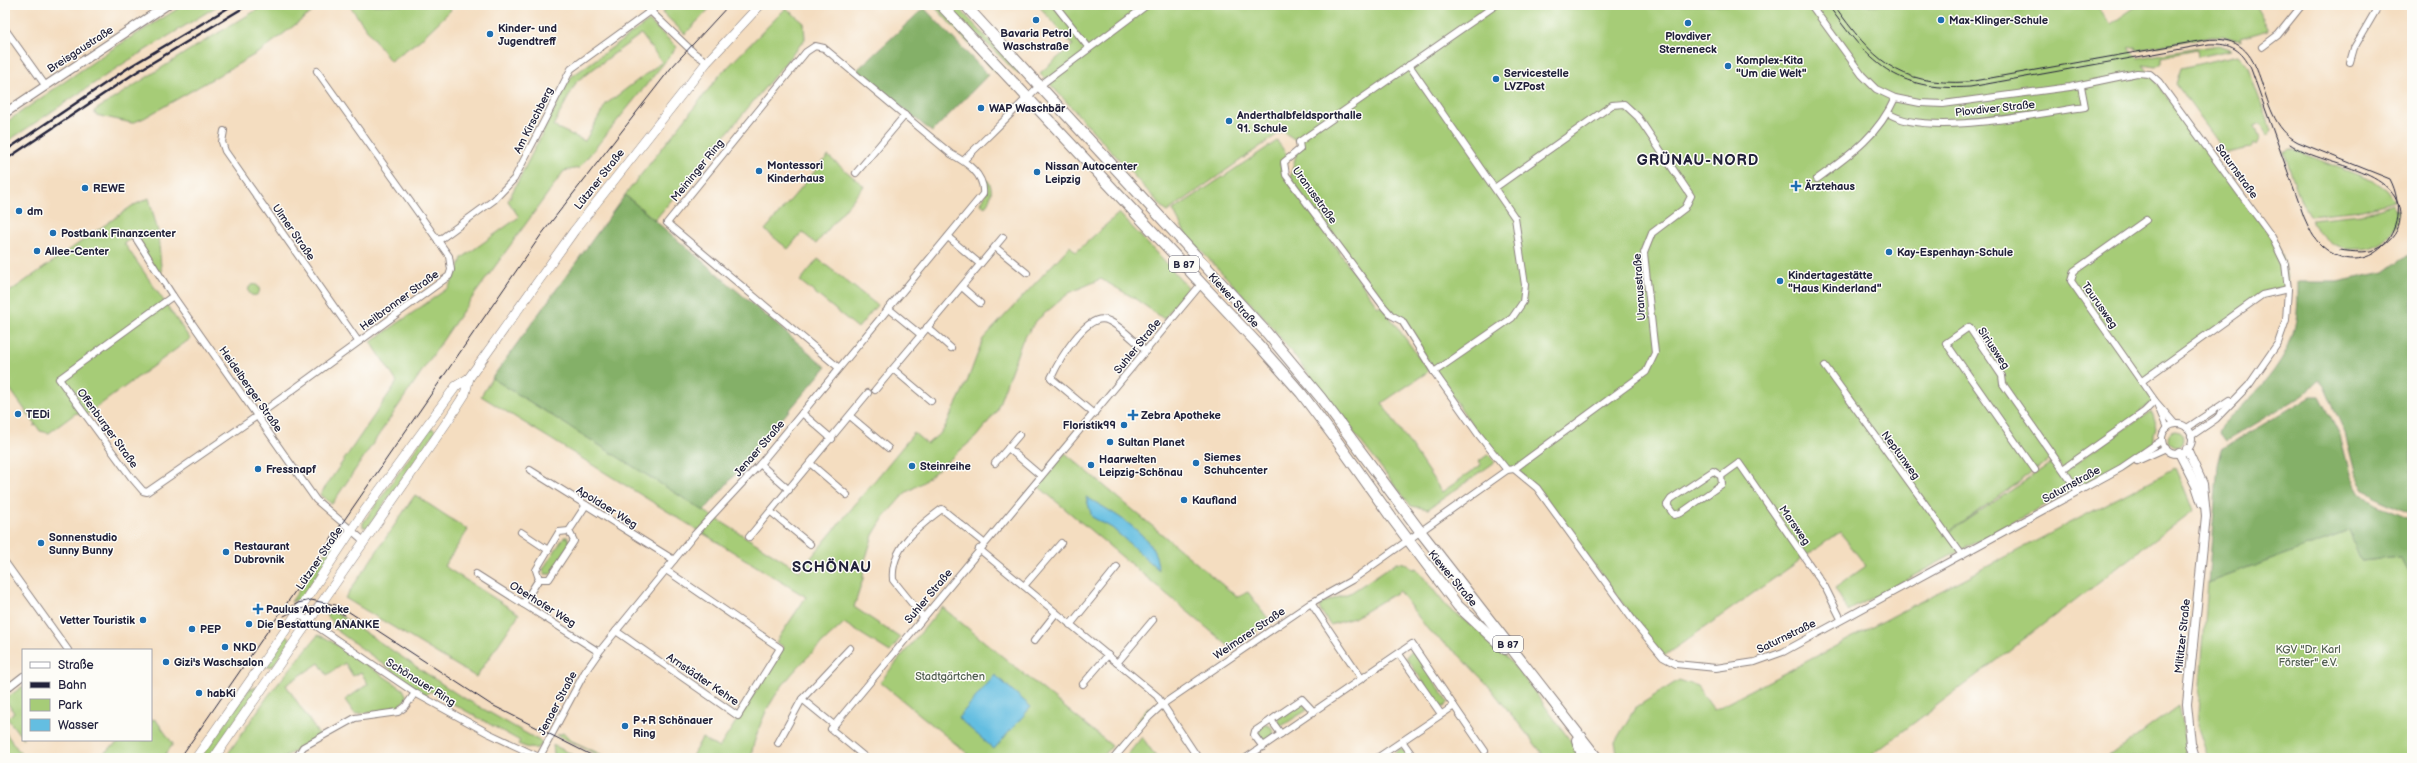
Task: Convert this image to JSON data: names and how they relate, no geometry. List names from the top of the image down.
{
  "streets": {
    "main road": ["Lützner Straße", "B 87", "Kiewer Straße"],
    "street": [
      "Breisgaustraße",
      "Plovdiver Straße",
      "Am Kirschberg",
      "Meininger Ring",
      "Saturnstraße",
      "Uranusstraße",
      "Ulmer Straße",
      "Heilbronner Straße",
      "Taurusweg",
      "Suhler Straße",
      "Siriusweg",
      "Heidelberger Straße",
      "Offenburger Straße",
      "Jenaer Straße",
      "Neptunweg",
      "Apoldaer Weg",
      "Marsweg",
      "Oberhofer Weg",
      "Weimarer Straße",
      "Miltitzer Straße",
      "Arnstädter Kehre",
      "Schönauer Ring"
    ]
  },
  "crossings": [
    ["Plovdiver Straße", "Saturnstraße"],
    ["Am Kirschberg", "Heilbronner Straße"],
    ["Meininger Ring", "Jenaer Straße"],
    ["Saturnstraße", "Uranusstraße"],
    ["Saturnstraße", "Taurusweg"],
    ["Saturnstraße", "Siriusweg"],
    ["Saturnstraße", "Neptunweg"],
    ["Saturnstraße", "Marsweg"],
    ["Saturnstraße", "Miltitzer Straße"],
    ["Lützner Straße", "Heidelberger Straße"],
    ["Lützner Straße", "Schönauer Ring"],
    ["Uranusstraße", "Kiewer Straße"],
    ["Ulmer Straße", "Heilbronner Straße"],
    ["B 87", "Kiewer Straße"],
    ["Heilbronner Straße", "Heidelberger Straße"],
    ["Heilbronner Straße", "Offenburger Straße"],
    ["Kiewer Straße", "Suhler Straße"],
    ["Kiewer Straße", "Weimarer Straße"],
    ["Taurusweg", "Miltitzer Straße"],
    ["Heidelberger Straße", "Offenburger Straße"],
    ["Jenaer Straße", "Apoldaer Weg"],
    ["Jenaer Straße", "Oberhofer Weg"],
    ["Jenaer Straße", "Arnstädter Kehre"],
    ["Jenaer Straße", "Schönauer Ring"]
  ],
  "districts": ["GRÜNAU-NORD", "SCHÖNAU"],
  "parks": ["KGV \"Dr. Karl Förster\" e.V.", "Stadtgärtchen"],
  "places": {
    "other": [
      "Bavaria Petrol Waschstraße",
      "Max-Klinger-Schule",
      "Plovdiver Sterneneck",
      "Kinder- und Jugendtreff",
      "Komplex-Kita \"Um die Welt\"",
      "Servicestelle LVZPost",
      "WAP Waschbär",
      "Anderthalbfeldsporthalle 91. Schule",
      "Montessori Kinderhaus",
      "Nissan Autocenter Leipzig",
      "REWE",
      "dm",
      "Postbank Finanzcenter",
      "Allee-Center",
      "Kay-Espenhayn-Schule",
      "Kindertagestätte \"Haus Kinderland\"",
      "TEDi",
      "Floristik99",
      "Sultan Planet",
      "Siemes Schuhcenter",
      "Haarwelten Leipzig-Schönau",
      "Steinreihe",
      "Fressnapf",
      "Kaufland",
      "Sonnenstudio Sunny Bunny",
      "Restaurant Dubrovnik",
      "Vetter Touristik",
      "Die Bestattung ANANKE",
      "PEP",
      "NKD",
      "Gizi's Waschsalon",
      "habKi",
      "P+R Schönauer Ring"
    ],
    "health": ["Ärztehaus", "Zebra Apotheke", "Paulus Apotheke"]
  },
  "legend": [
    "Straße",
    "Bahn",
    "Park",
    "Wasser"
  ]
}
